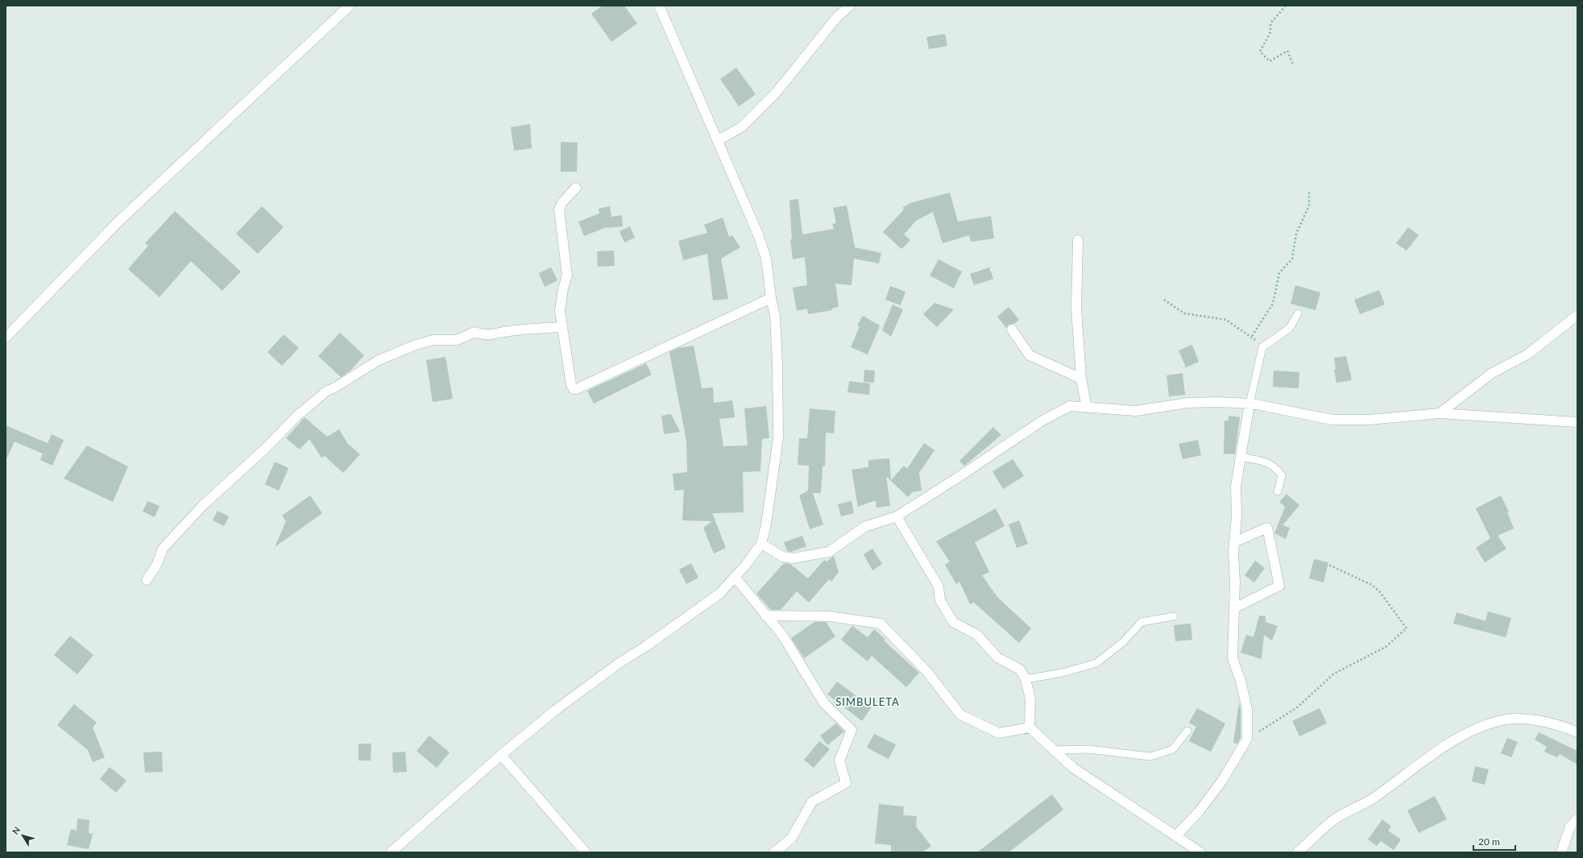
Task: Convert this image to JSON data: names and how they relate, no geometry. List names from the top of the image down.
{
  "districts": ["SIMBULETA"],
  "scale_bar": "20 m",
  "north": "top left"
}
